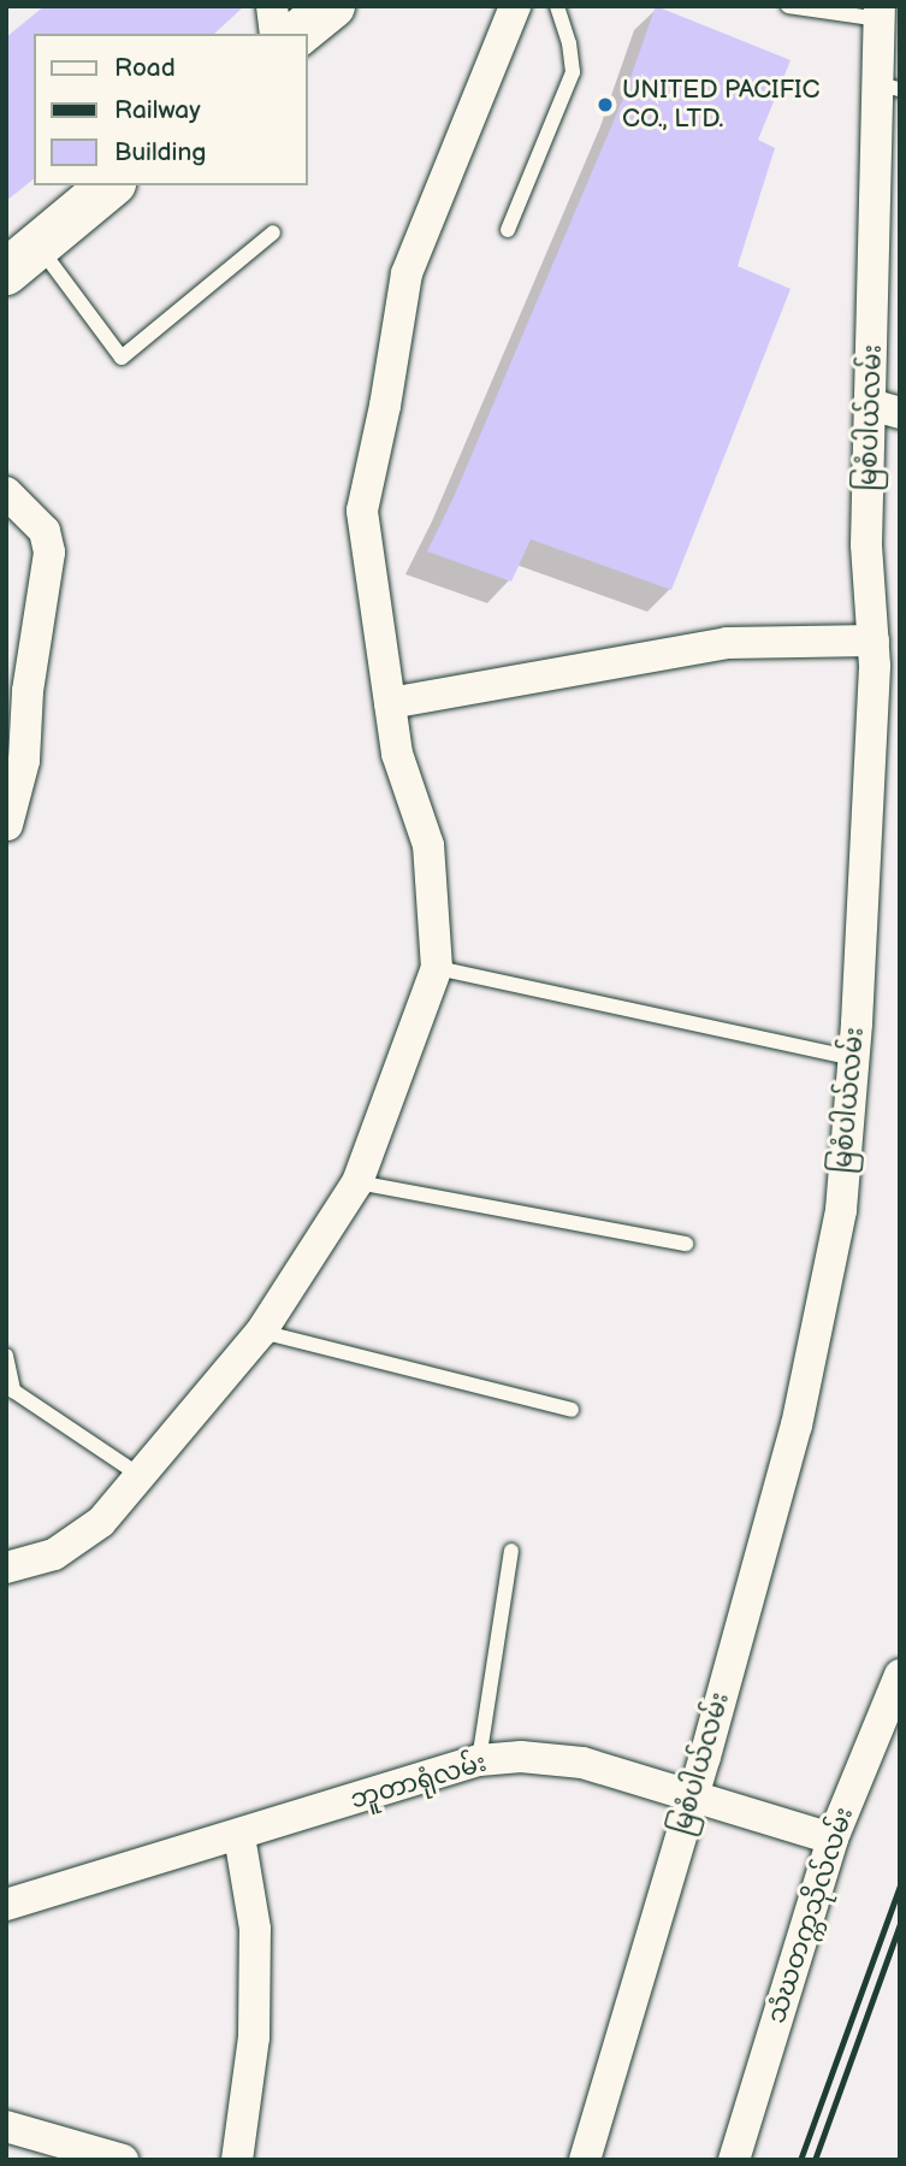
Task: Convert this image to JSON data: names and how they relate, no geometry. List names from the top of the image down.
{
  "streets": {
    "street": ["မြစံပါယ်လမ်း", "ဘူတာရုံလမ်း", "သံဃတက္ကသိုလ်လမ်း"]
  },
  "crossings": [
    ["မြစံပါယ်လမ်း", "ဘူတာရုံလမ်း"],
    ["ဘူတာရုံလမ်း", "သံဃတက္ကသိုလ်လမ်း"]
  ],
  "places": ["UNITED PACIFIC CO., LTD."],
  "legend": ["Road", "Railway", "Building"]
}
